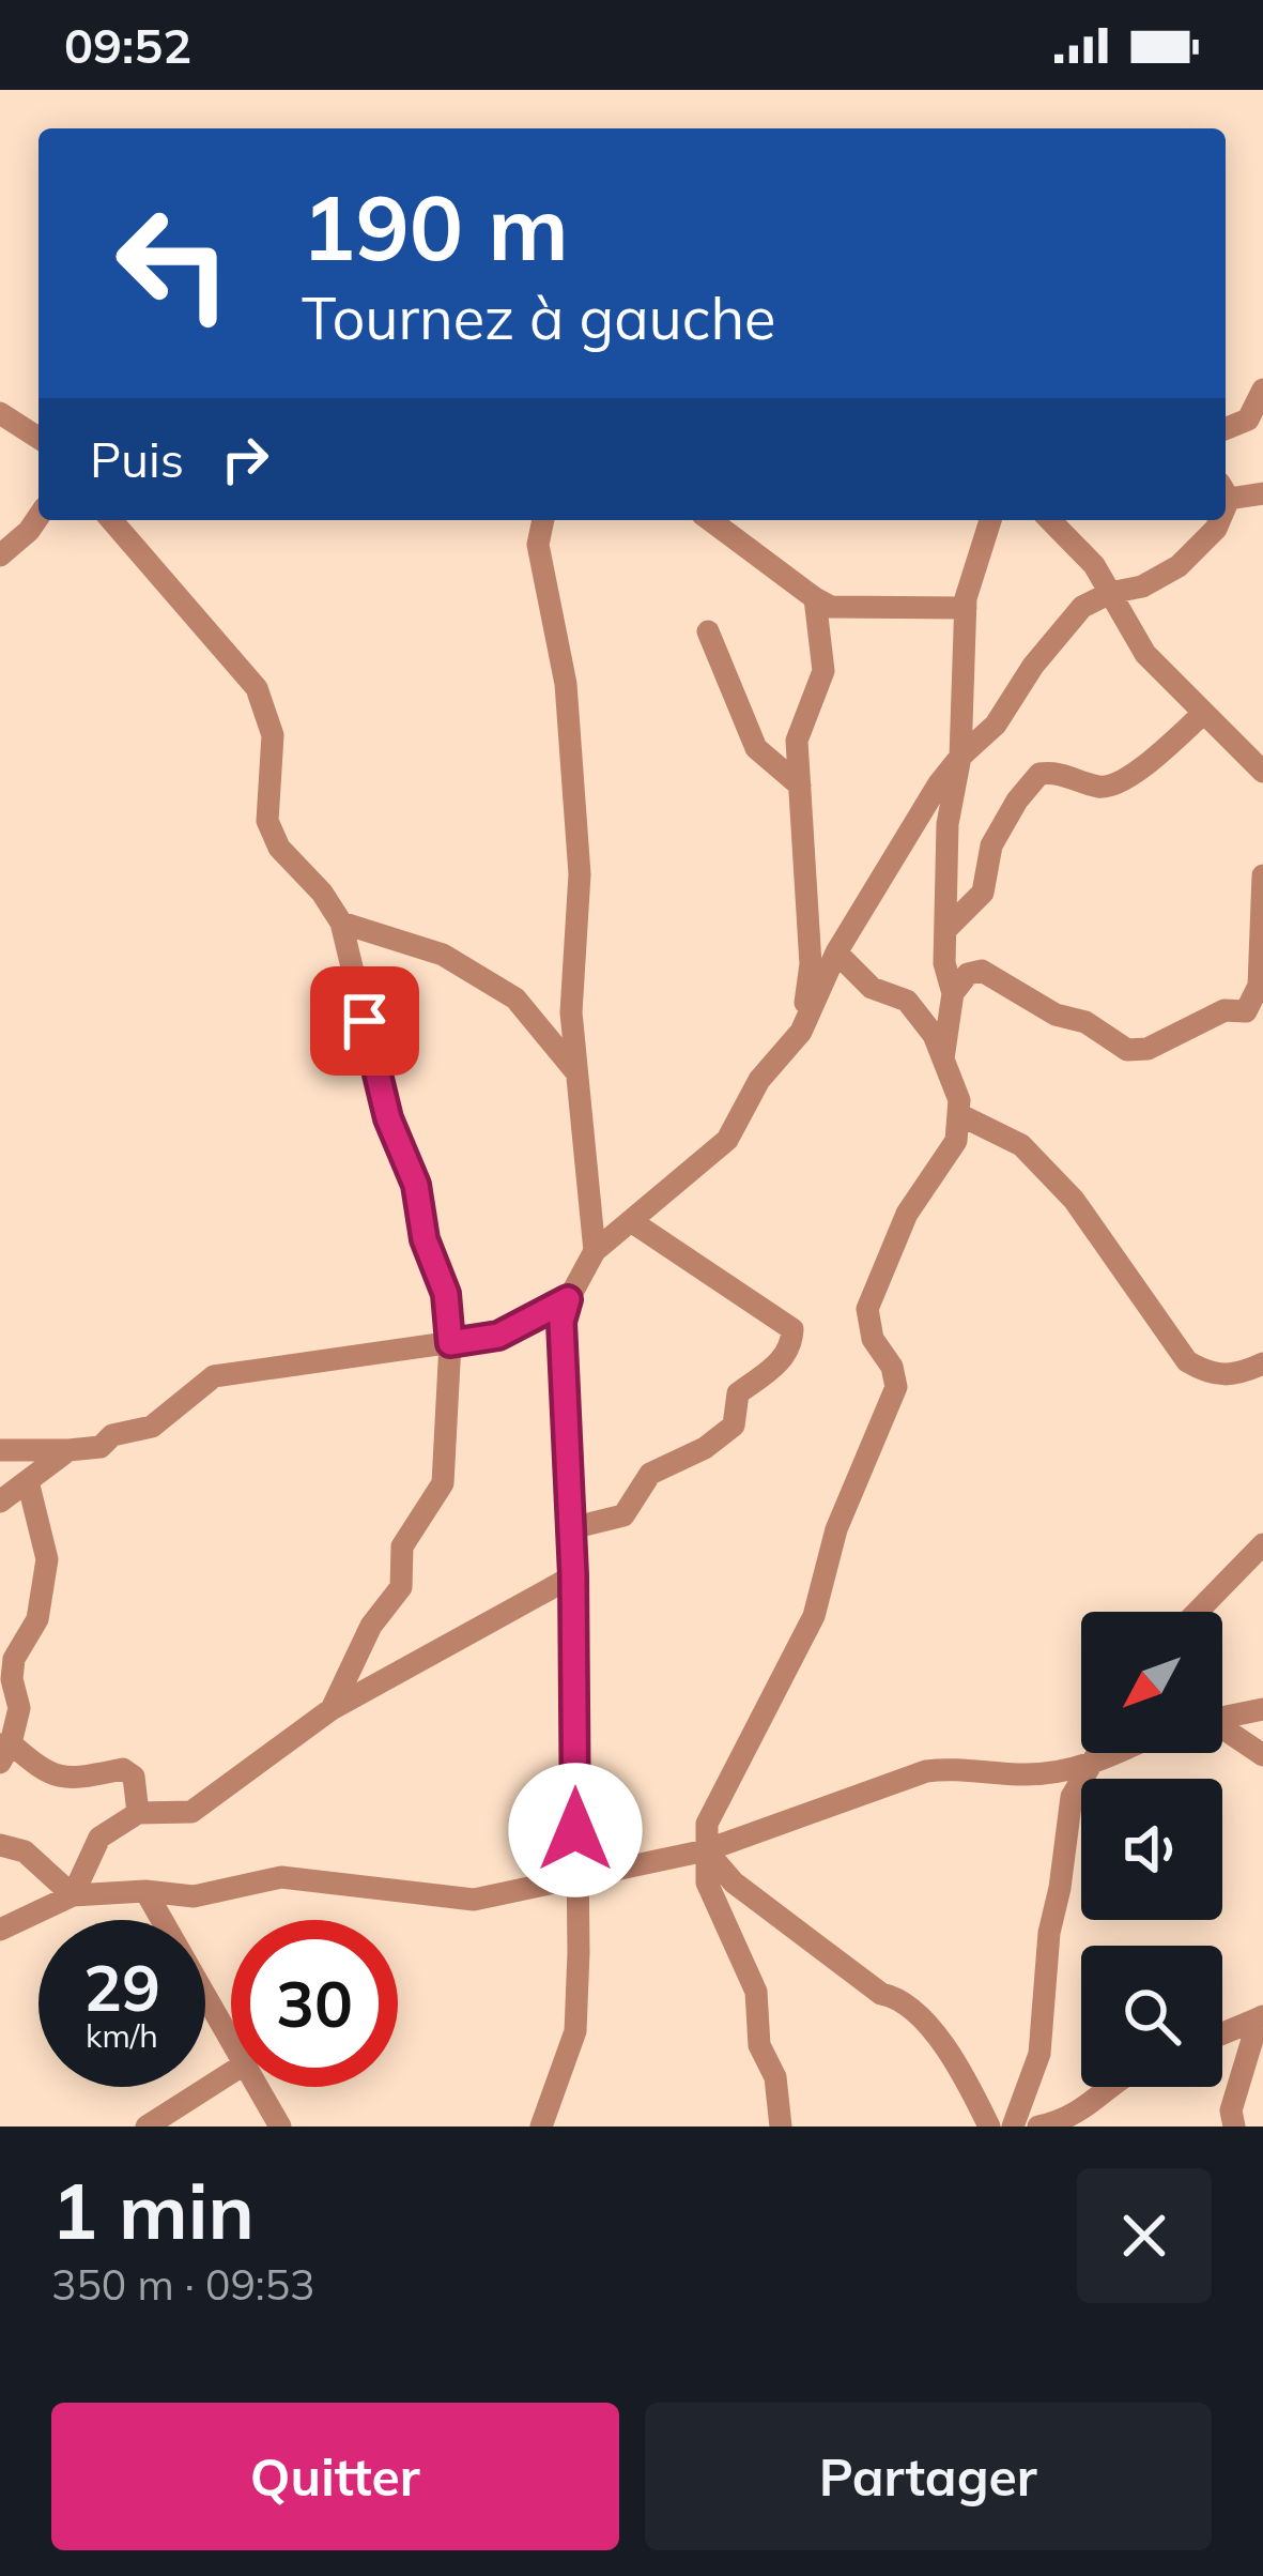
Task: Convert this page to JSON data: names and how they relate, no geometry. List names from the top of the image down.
{
  "north": "bottom left",
  "page": {
    "status": "09:52",
    "turn": ["190 m", "Tournez à gauche"],
    "then": "Puis",
    "speed": "29 km/h",
    "limit": "30",
    "heading": ["1 min", "350 m · 09:53"],
    "buttons": ["Quitter", "Partager"]
  }
}
